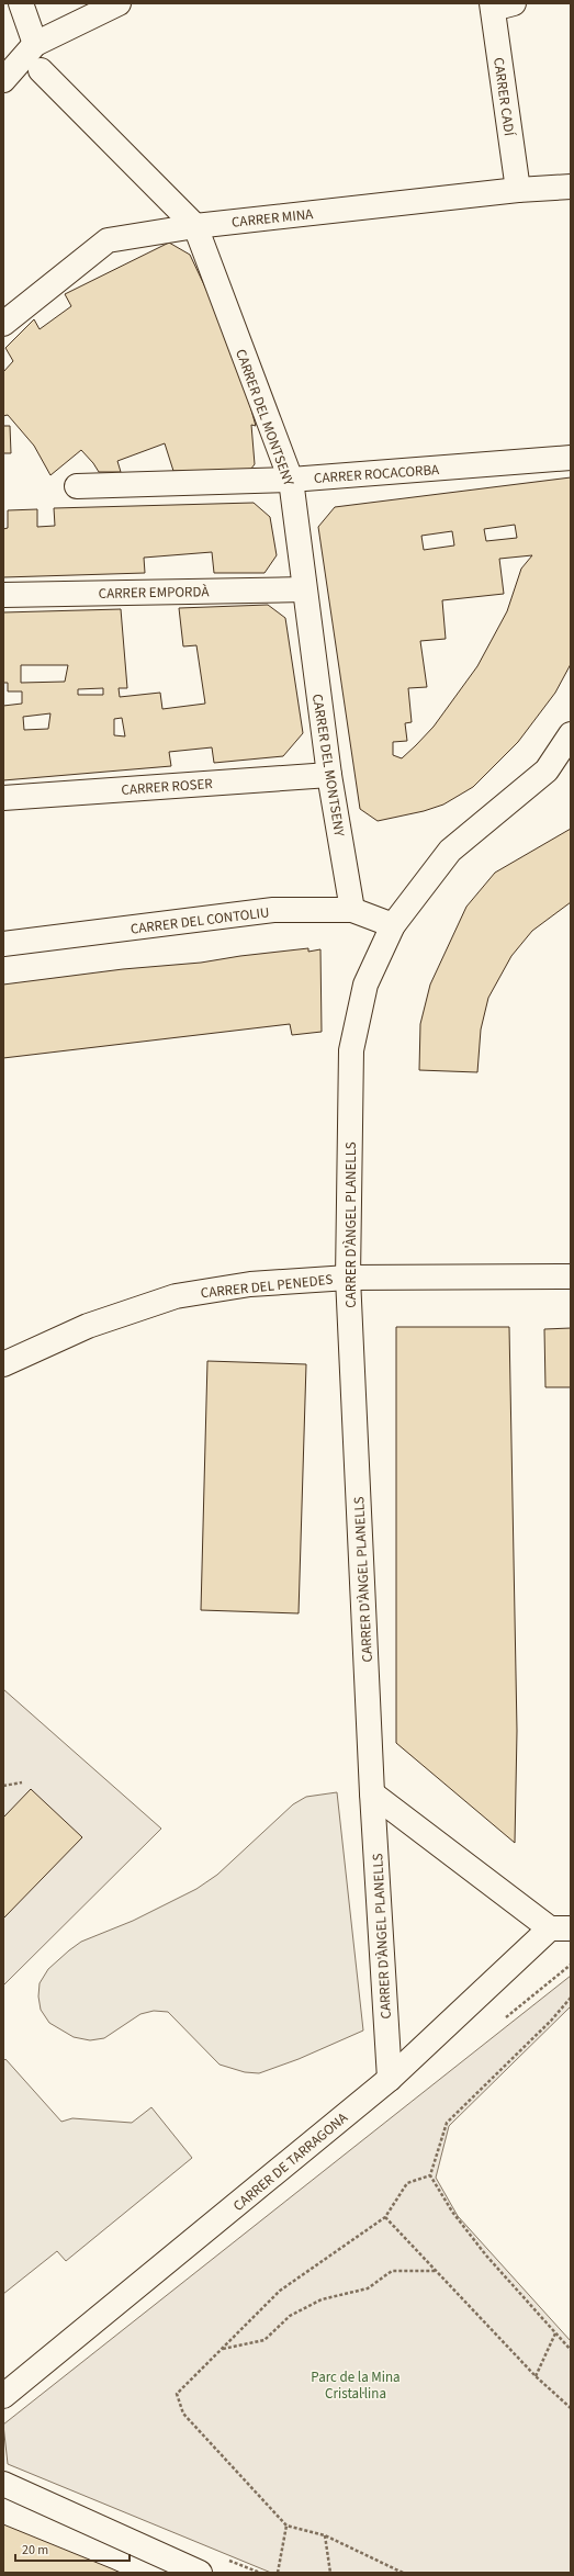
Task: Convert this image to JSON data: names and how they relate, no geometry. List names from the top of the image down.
{
  "streets": {
    "street": [
      "CARRER CADÍ",
      "CARRER MINA",
      "CARRER DEL MONTSENY",
      "CARRER ROCACORBA",
      "CARRER EMPORDÀ",
      "CARRER ROSER",
      "CARRER DEL CONTOLIU",
      "CARRER D'ÀNGEL PLANELLS",
      "CARRER DEL PENEDES",
      "CARRER DE TARRAGONA"
    ]
  },
  "crossings": [
    ["CARRER CADÍ", "CARRER MINA"],
    ["CARRER MINA", "CARRER DEL MONTSENY"],
    ["CARRER DEL MONTSENY", "CARRER ROCACORBA"],
    ["CARRER DEL MONTSENY", "CARRER EMPORDÀ"],
    ["CARRER DEL MONTSENY", "CARRER ROSER"],
    ["CARRER DEL MONTSENY", "CARRER DEL CONTOLIU"],
    ["CARRER DEL CONTOLIU", "CARRER D'ÀNGEL PLANELLS"],
    ["CARRER D'ÀNGEL PLANELLS", "CARRER DEL PENEDES"],
    ["CARRER D'ÀNGEL PLANELLS", "CARRER DE TARRAGONA"]
  ],
  "parks": ["Parc de la Mina Cristal·lina"],
  "scale_bar": "20 m"
}
